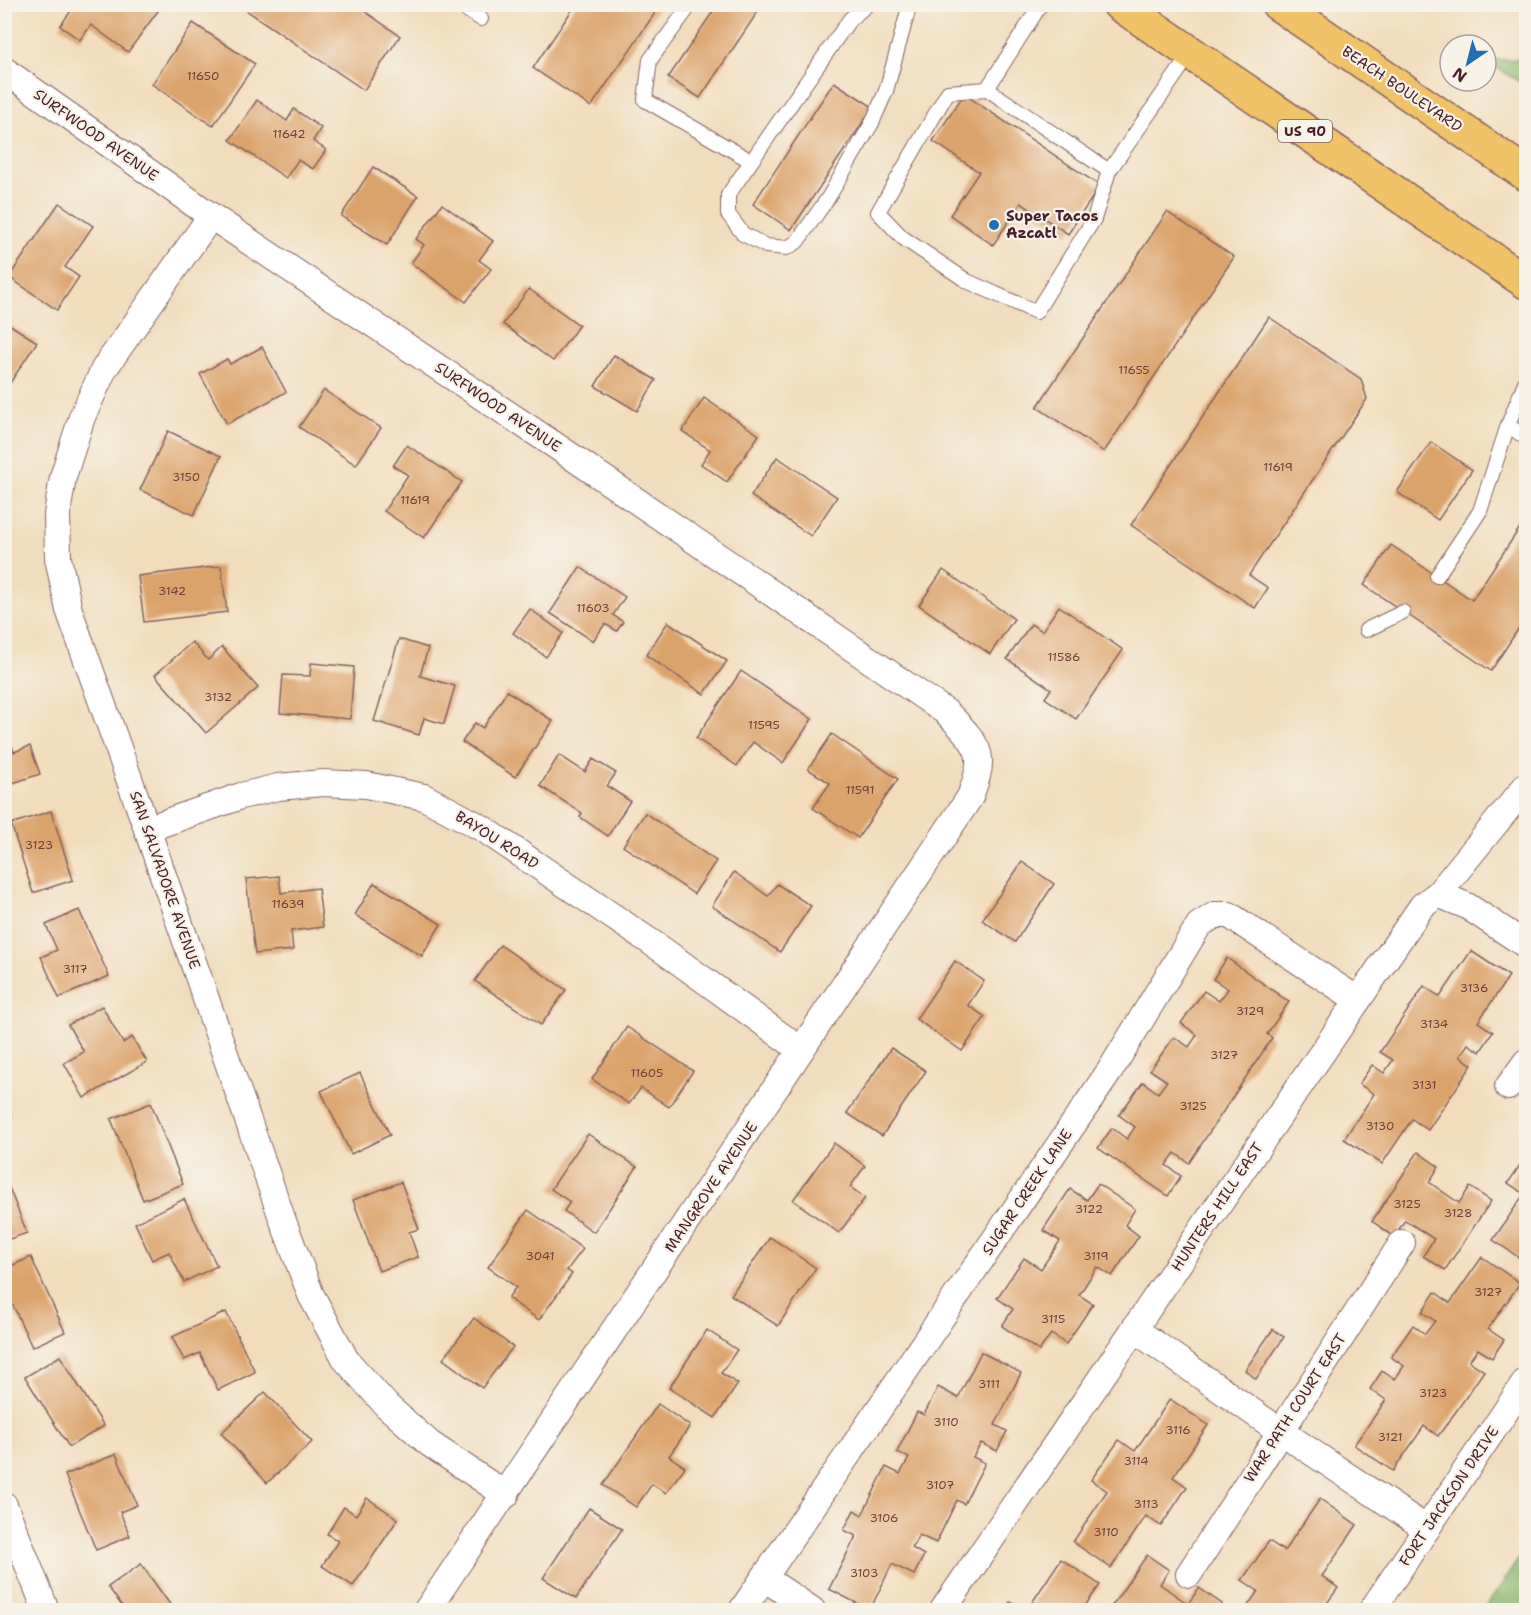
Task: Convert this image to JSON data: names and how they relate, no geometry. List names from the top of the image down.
{
  "streets": {
    "highway": ["BEACH BOULEVARD", "US 90"],
    "street": [
      "SURFWOOD AVENUE",
      "BAYOU ROAD",
      "SAN SALVADORE AVENUE",
      "MANGROVE AVENUE",
      "SUGAR CREEK LANE",
      "HUNTERS HILL EAST",
      "WAR PATH COURT EAST",
      "FORT JACKSON DRIVE"
    ]
  },
  "crossings": [
    ["SURFWOOD AVENUE", "SAN SALVADORE AVENUE"],
    ["SURFWOOD AVENUE", "MANGROVE AVENUE"],
    ["BAYOU ROAD", "SAN SALVADORE AVENUE"],
    ["BAYOU ROAD", "MANGROVE AVENUE"],
    ["SAN SALVADORE AVENUE", "MANGROVE AVENUE"],
    ["SUGAR CREEK LANE", "HUNTERS HILL EAST"]
  ],
  "places": ["Super Tacos Azcatl"],
  "house_numbers": [
    "11650",
    "11642",
    "11655",
    "11619",
    "3150",
    "11619",
    "3142",
    "11603",
    "11586",
    "3132",
    "11595",
    "11591",
    "3123",
    "11639",
    "3117",
    "3136",
    "3129",
    "3134",
    "3127",
    "11605",
    "3131",
    "3125",
    "3130",
    "3125",
    "3122",
    "3128",
    "3041",
    "3119",
    "3127",
    "3115",
    "3111",
    "3123",
    "3110",
    "3116",
    "3121",
    "3114",
    "3107",
    "3113",
    "3106",
    "3110",
    "3103"
  ],
  "north": "bottom left"
}
